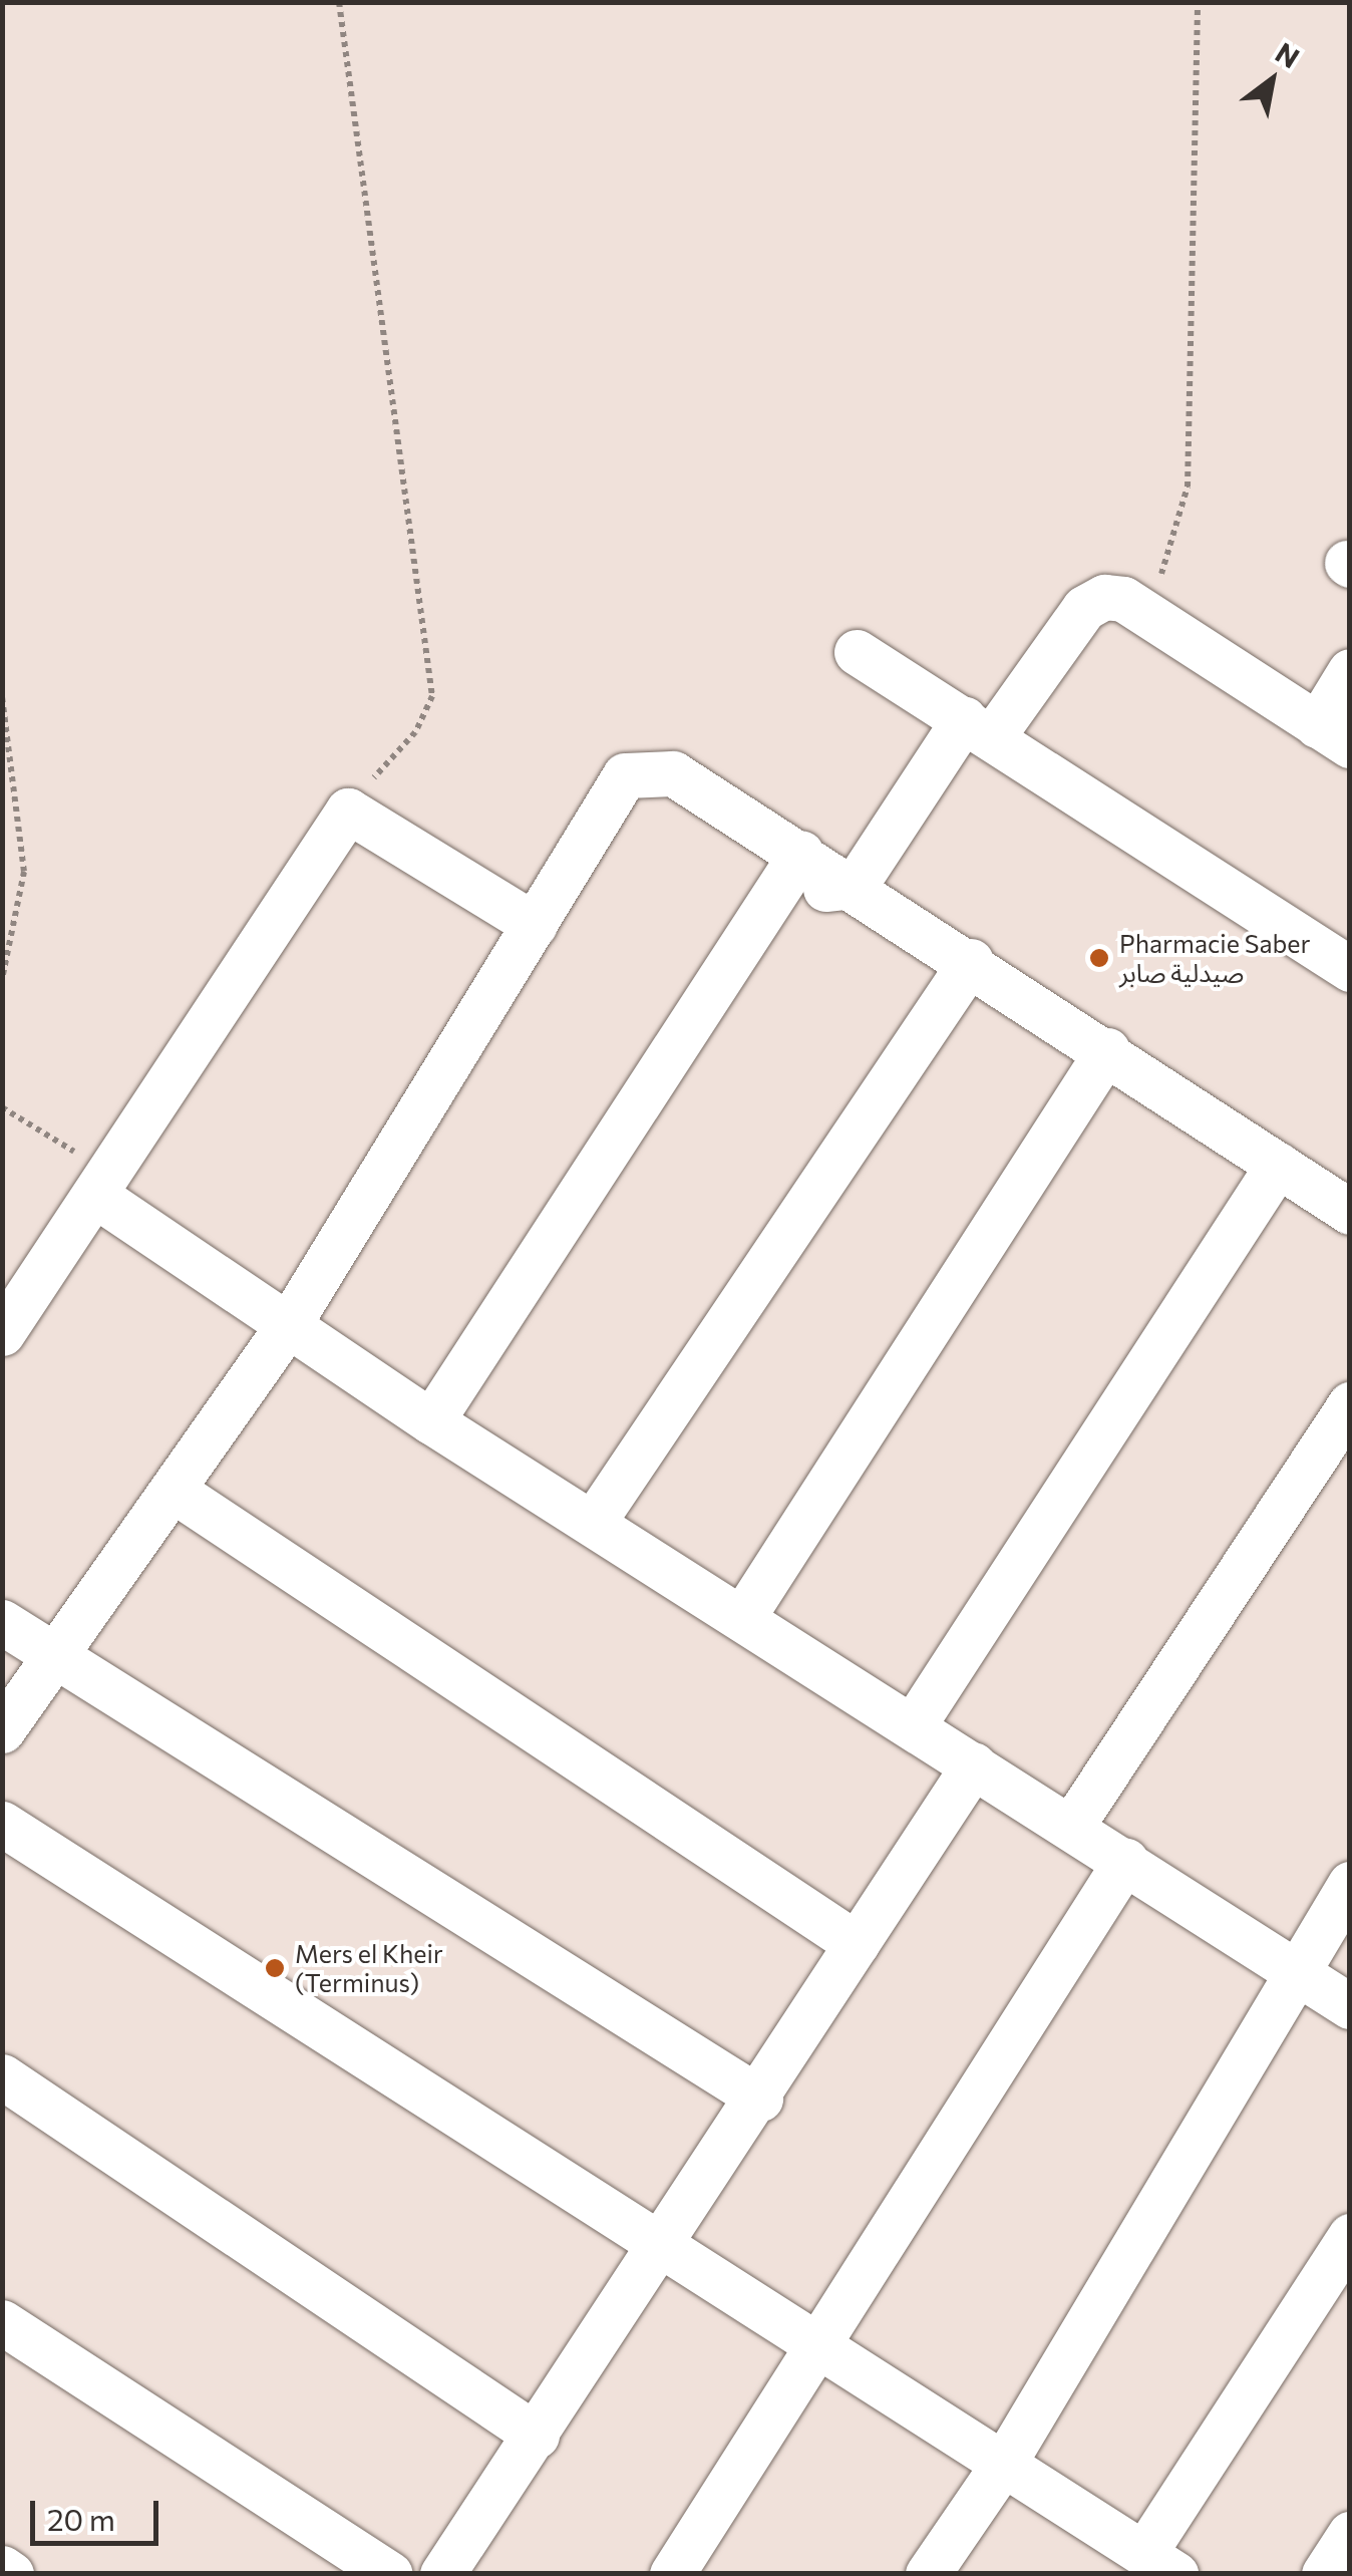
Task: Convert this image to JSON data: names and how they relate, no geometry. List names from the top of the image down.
{
  "places": ["Pharmacie Saber صيدلية صابر", "Mers el Kheir (Terminus)"],
  "scale_bar": "20 m",
  "north": "top right"
}
